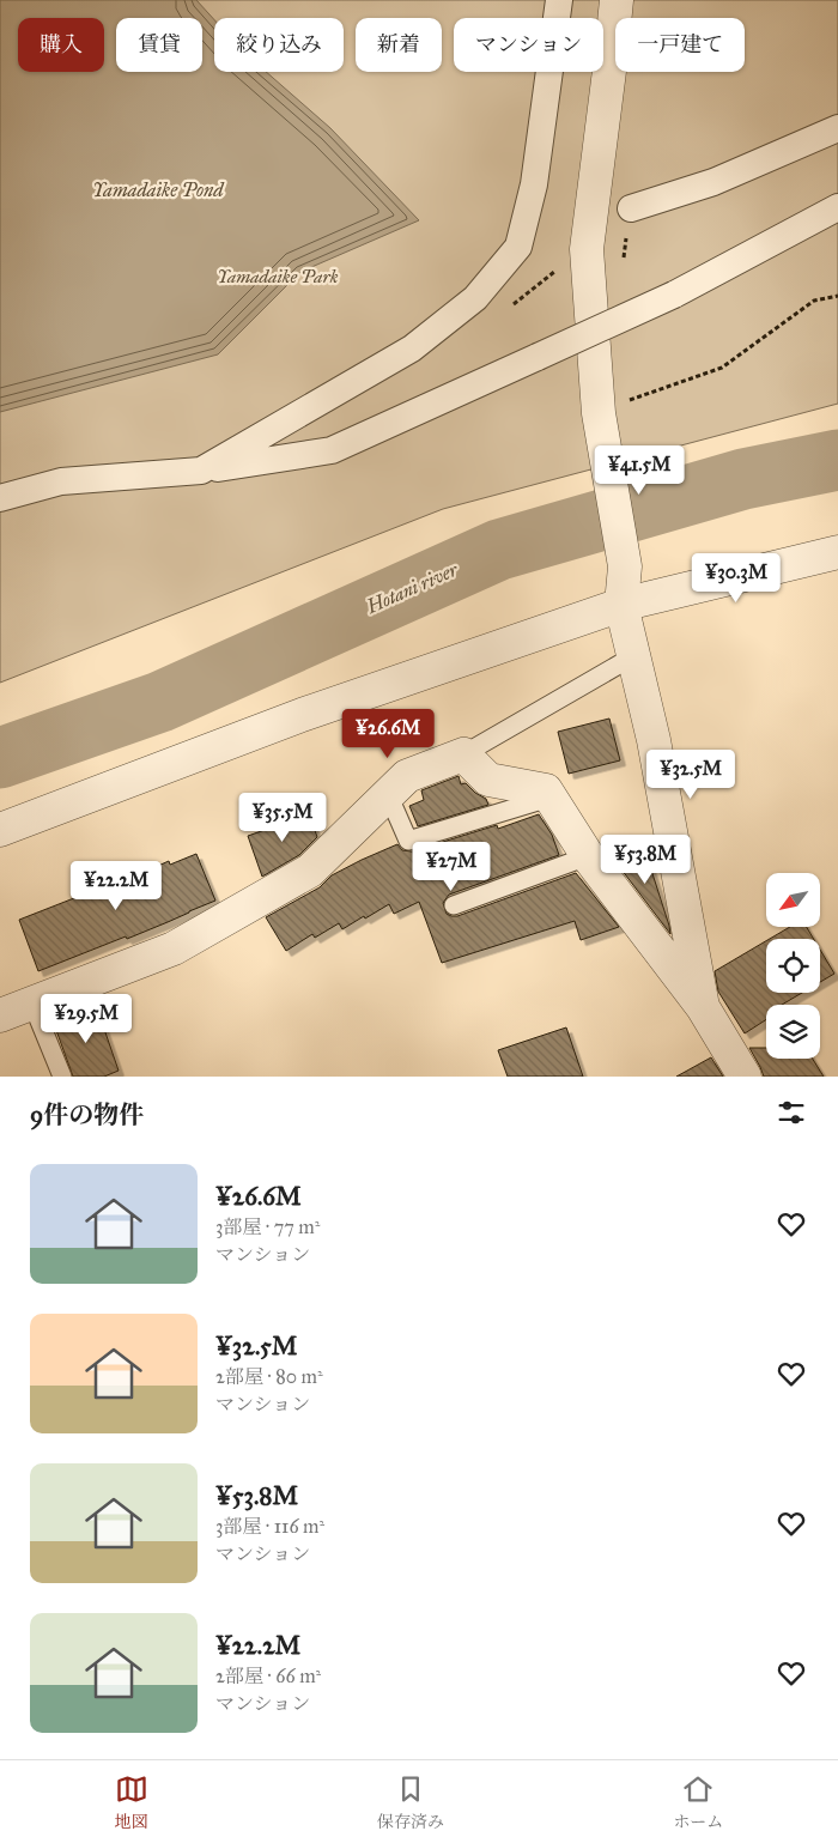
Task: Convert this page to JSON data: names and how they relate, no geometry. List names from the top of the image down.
{
  "water": ["Yamadaike Pond", "Hotani river"],
  "parks": ["Yamadaike Park"],
  "north": "bottom left",
  "page": {
    "chip": [
      "購入",
      "賃貸",
      "絞り込み",
      "新着",
      "マンション",
      "一戸建て"
    ],
    "price": [
      "¥41.5M",
      "¥30.3M",
      "¥26.6M",
      "¥32.5M",
      "¥35.5M",
      "¥53.8M",
      "¥27M",
      "¥22.2M",
      "¥29.5M"
    ],
    "heading": "9件の物件",
    "list": [
      {
        "name": "¥26.6M",
        "note": "3部屋 · 77 m² · マンション"
      },
      {
        "name": "¥32.5M",
        "note": "2部屋 · 80 m² · マンション"
      },
      {
        "name": "¥53.8M",
        "note": "3部屋 · 116 m² · マンション"
      },
      {
        "name": "¥22.2M",
        "note": "2部屋 · 66 m² · マンション"
      }
    ],
    "tabs": ["地図", "保存済み", "ホーム"]
  }
}
